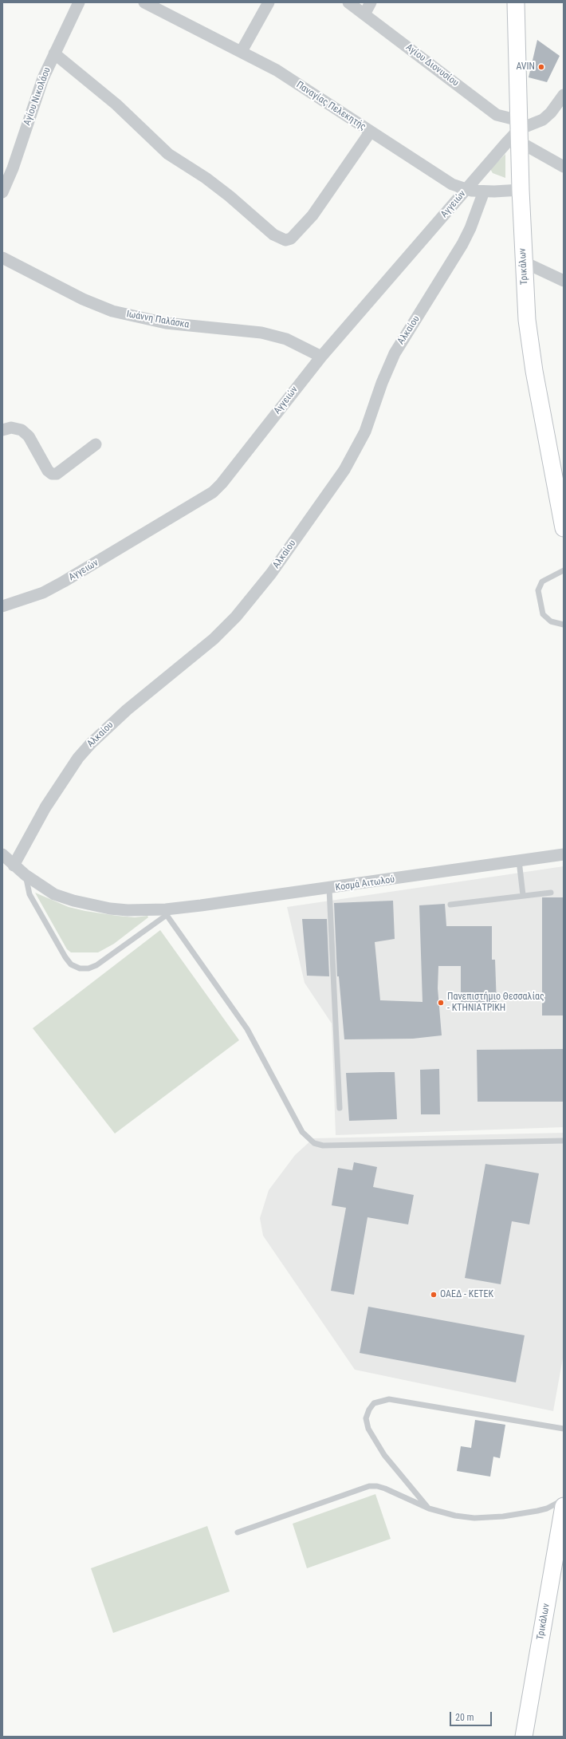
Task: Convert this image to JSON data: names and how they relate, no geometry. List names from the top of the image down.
{
  "streets": {
    "main road": ["Τρικάλων"],
    "street": [
      "Αγίου Διονυσίου",
      "Αγίου Νικολάου",
      "Παναγίας Πελεκητής",
      "Αγγειών",
      "Ιωάννη Παλάσκα",
      "Αλκαίου",
      "Κοσμά Αιτωλού"
    ]
  },
  "crossings": [
    ["Αγίου Διονυσίου", "Αγγειών"],
    ["Αγίου Διονυσίου", "Τρικάλων"],
    ["Παναγίας Πελεκητής", "Αγγειών"],
    ["Παναγίας Πελεκητής", "Τρικάλων"],
    ["Παναγίας Πελεκητής", "Αλκαίου"],
    ["Αγγειών", "Τρικάλων"],
    ["Αγγειών", "Ιωάννη Παλάσκα"]
  ],
  "places": ["AVIN", "Πανεπιστήμιο Θεσσαλίας - ΚΤΗΝΙΑΤΡΙΚΗ", "ΟΑΕΔ - ΚΕΤΕΚ"],
  "scale_bar": "20 m"
}
